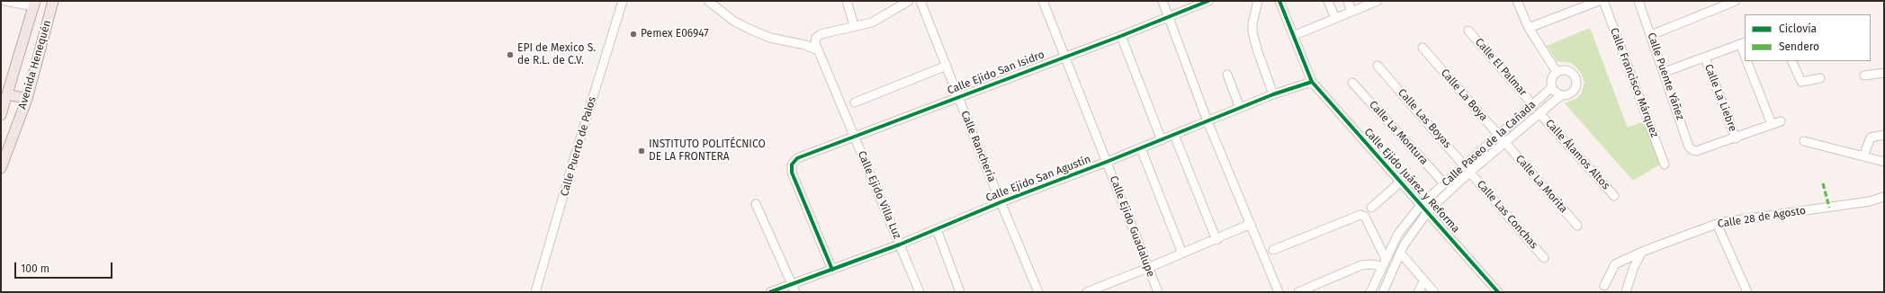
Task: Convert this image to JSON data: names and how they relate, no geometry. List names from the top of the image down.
{
  "streets": {
    "main road": ["Avenida Henequén"],
    "street": [
      "Calle El Palmar",
      "Calle Ejido San Isidro",
      "Calle Puente Yáñez",
      "Calle Francisco Márquez",
      "Calle La Boya",
      "Calle La Liebre",
      "Calle Las Boyas",
      "Calle La Montura",
      "Calle Paseo de la Cañada",
      "Calle Puerto de Palos",
      "Calle Ranchería",
      "Calle Álamos Altos",
      "Calle Ejido San Agustín",
      "Calle Ejido Juárez y Reforma",
      "Calle La Morita",
      "Calle Ejido Villa Luz",
      "Calle Las Conchas",
      "Calle 28 de Agosto",
      "Calle Ejido Guadalupe"
    ]
  },
  "crossings": [
    ["Calle El Palmar", "Calle Paseo de la Cañada"],
    ["Calle Ejido San Isidro", "Calle Ranchería"],
    ["Calle Ejido San Isidro", "Calle Ejido San Agustín"],
    ["Calle Ejido San Isidro", "Calle Ejido Villa Luz"],
    ["Calle Ejido San Isidro", "Calle Ejido Guadalupe"],
    ["Calle Puente Yáñez", "Calle La Liebre"],
    ["Calle La Boya", "Calle Paseo de la Cañada"],
    ["Calle La Boya", "Calle La Morita"],
    ["Calle Las Boyas", "Calle Paseo de la Cañada"],
    ["Calle Las Boyas", "Calle Las Conchas"],
    ["Calle La Montura", "Calle Paseo de la Cañada"],
    ["Calle Paseo de la Cañada", "Calle Álamos Altos"],
    ["Calle Paseo de la Cañada", "Calle Ejido Juárez y Reforma"],
    ["Calle Paseo de la Cañada", "Calle La Morita"],
    ["Calle Paseo de la Cañada", "Calle Las Conchas"],
    ["Calle Ranchería", "Calle Ejido San Agustín"],
    ["Calle Ejido San Agustín", "Calle Ejido Juárez y Reforma"],
    ["Calle Ejido San Agustín", "Calle Ejido Villa Luz"],
    ["Calle Ejido San Agustín", "Calle Ejido Guadalupe"]
  ],
  "places": ["Pemex E06947", "EPI de Mexico S. de R.L. de C.V.", "INSTITUTO POLITÉCNICO DE LA FRONTERA"],
  "legend": ["Ciclovía", "Sendero"],
  "scale_bar": "100 m"
}
